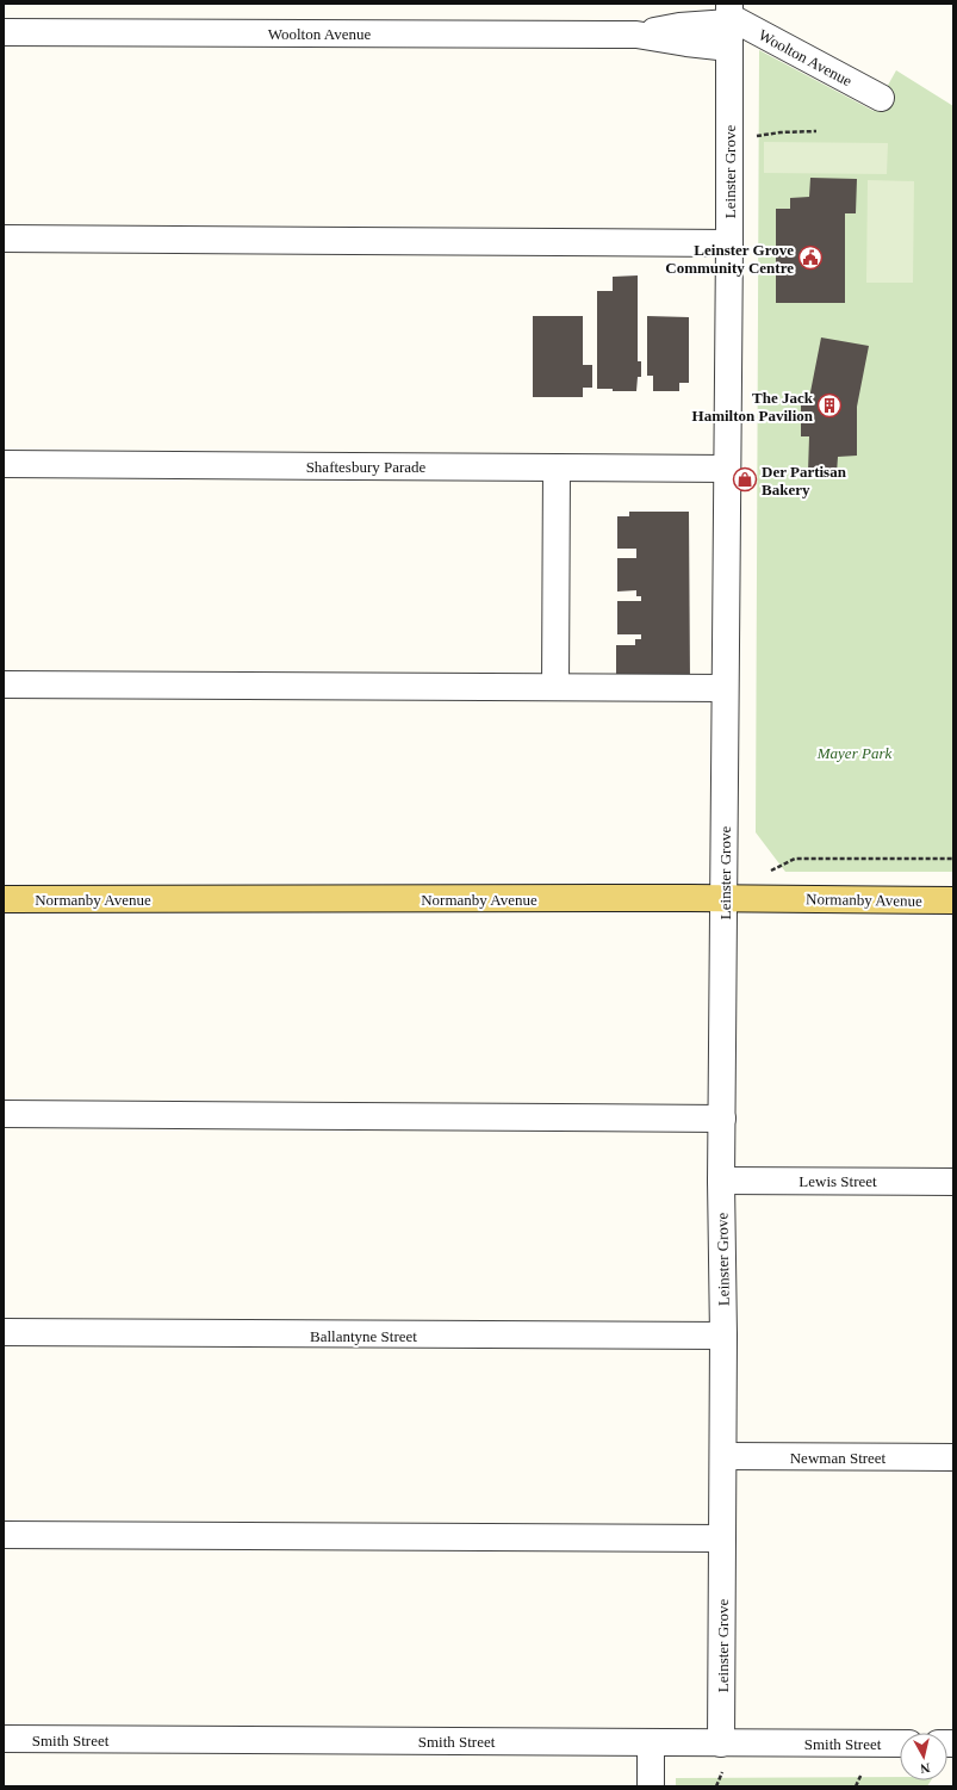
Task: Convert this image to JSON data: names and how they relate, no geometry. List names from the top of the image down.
{
  "streets": {
    "main road": ["Normanby Avenue"],
    "street": [
      "Woolton Avenue",
      "Leinster Grove",
      "Shaftesbury Parade",
      "Lewis Street",
      "Ballantyne Street",
      "Newman Street",
      "Smith Street"
    ]
  },
  "crossings": [
    ["Woolton Avenue", "Leinster Grove"],
    ["Leinster Grove", "Shaftesbury Parade"],
    ["Leinster Grove", "Normanby Avenue"],
    ["Leinster Grove", "Lewis Street"],
    ["Leinster Grove", "Ballantyne Street"],
    ["Leinster Grove", "Newman Street"],
    ["Leinster Grove", "Smith Street"]
  ],
  "parks": ["Mayer Park"],
  "places": {
    "public building": ["Leinster Grove Community Centre"],
    "building": ["The Jack Hamilton Pavilion"],
    "shop": ["Der Partisan Bakery"]
  },
  "north": "bottom"
}
